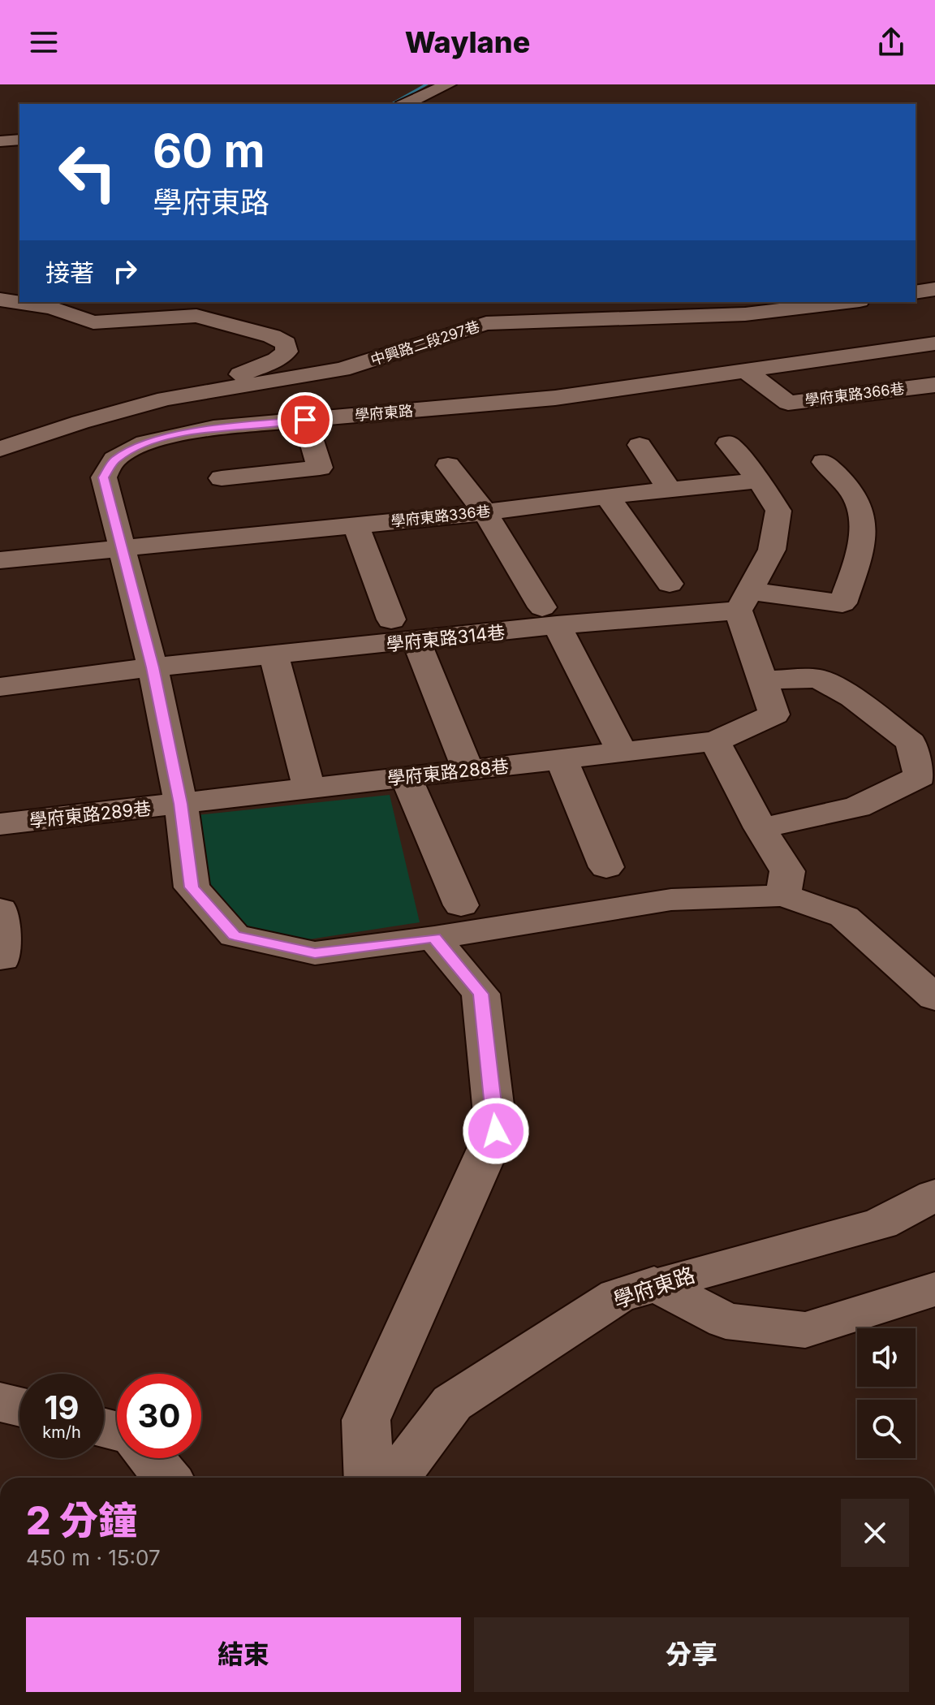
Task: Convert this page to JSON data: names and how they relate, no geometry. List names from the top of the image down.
{
  "streets": {
    "street": [
      "中興路二段297巷",
      "學府東路366巷",
      "學府東路",
      "學府東路336巷",
      "學府東路314巷",
      "學府東路288巷",
      "學府東路289巷"
    ]
  },
  "crossings": [
    ["學府東路366巷", "學府東路"],
    ["學府東路", "學府東路336巷"],
    ["學府東路", "學府東路314巷"],
    ["學府東路", "學府東路288巷"],
    ["學府東路", "學府東路289巷"],
    ["學府東路288巷", "學府東路289巷"]
  ],
  "page": {
    "header": "Waylane",
    "turn": ["60 m", "學府東路"],
    "then": "接著",
    "speed": "19 km/h",
    "limit": "30",
    "heading": ["2 分鐘", "450 m · 15:07"],
    "buttons": ["結束", "分享"]
  }
}
